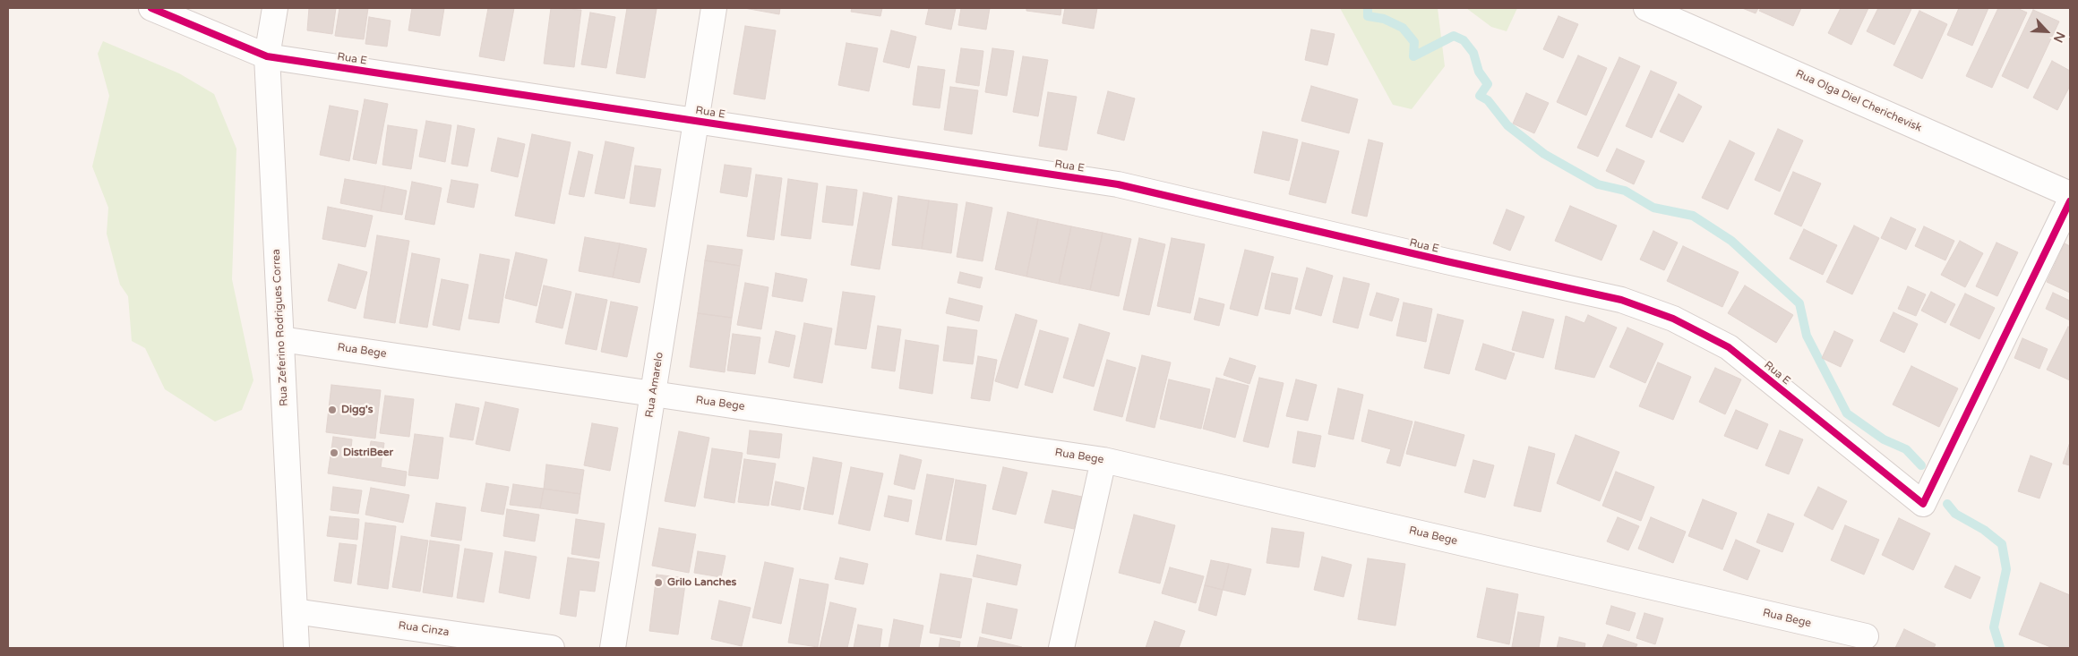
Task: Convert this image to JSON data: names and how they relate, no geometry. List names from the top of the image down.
{
  "streets": {
    "street": [
      "Rua E",
      "Rua Olga Diel Cherichevisk",
      "Rua Zeferino Rodrigues Correa",
      "Rua Bege",
      "Rua Amarelo",
      "Rua Cinza"
    ]
  },
  "crossings": [
    ["Rua E", "Rua Zeferino Rodrigues Correa"],
    ["Rua E", "Rua Amarelo"],
    ["Rua Zeferino Rodrigues Correa", "Rua Bege"],
    ["Rua Zeferino Rodrigues Correa", "Rua Cinza"],
    ["Rua Bege", "Rua Amarelo"]
  ],
  "places": ["Digg's", "DistriBeer", "Grilo Lanches"],
  "north": "bottom right"
}
